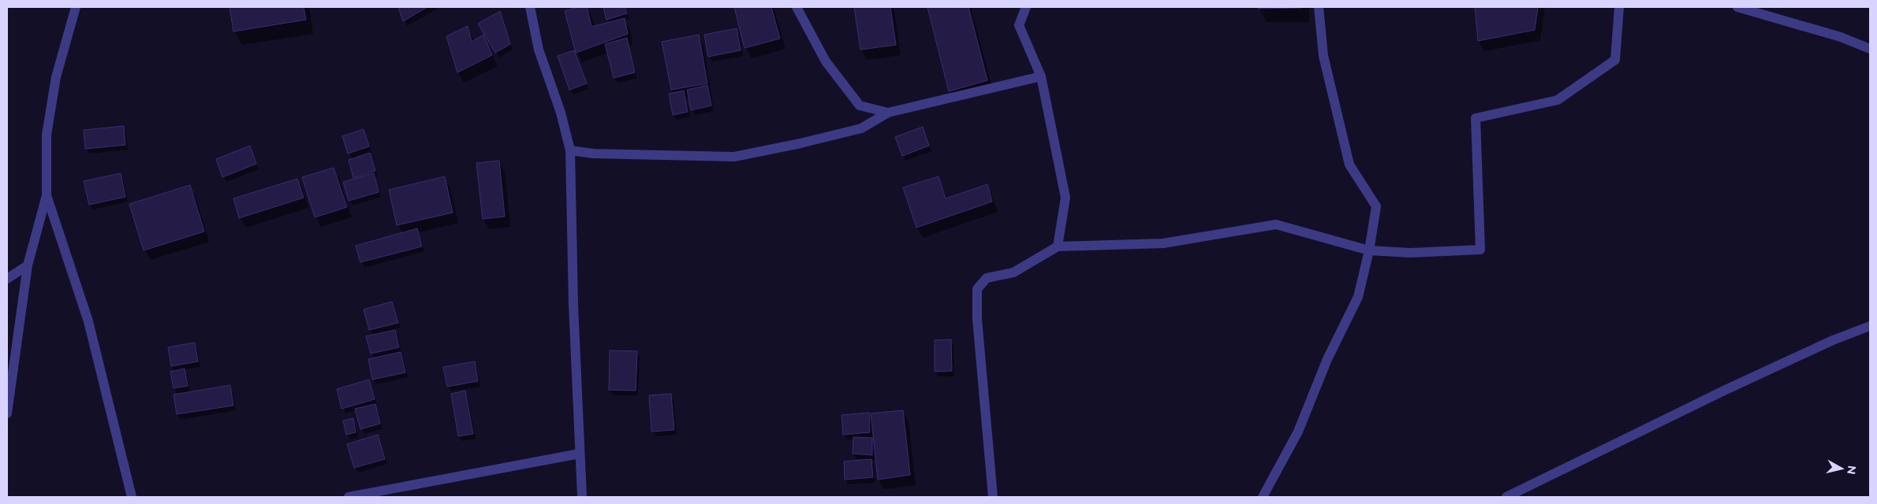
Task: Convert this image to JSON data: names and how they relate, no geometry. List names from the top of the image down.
{
  "north": "right"
}
